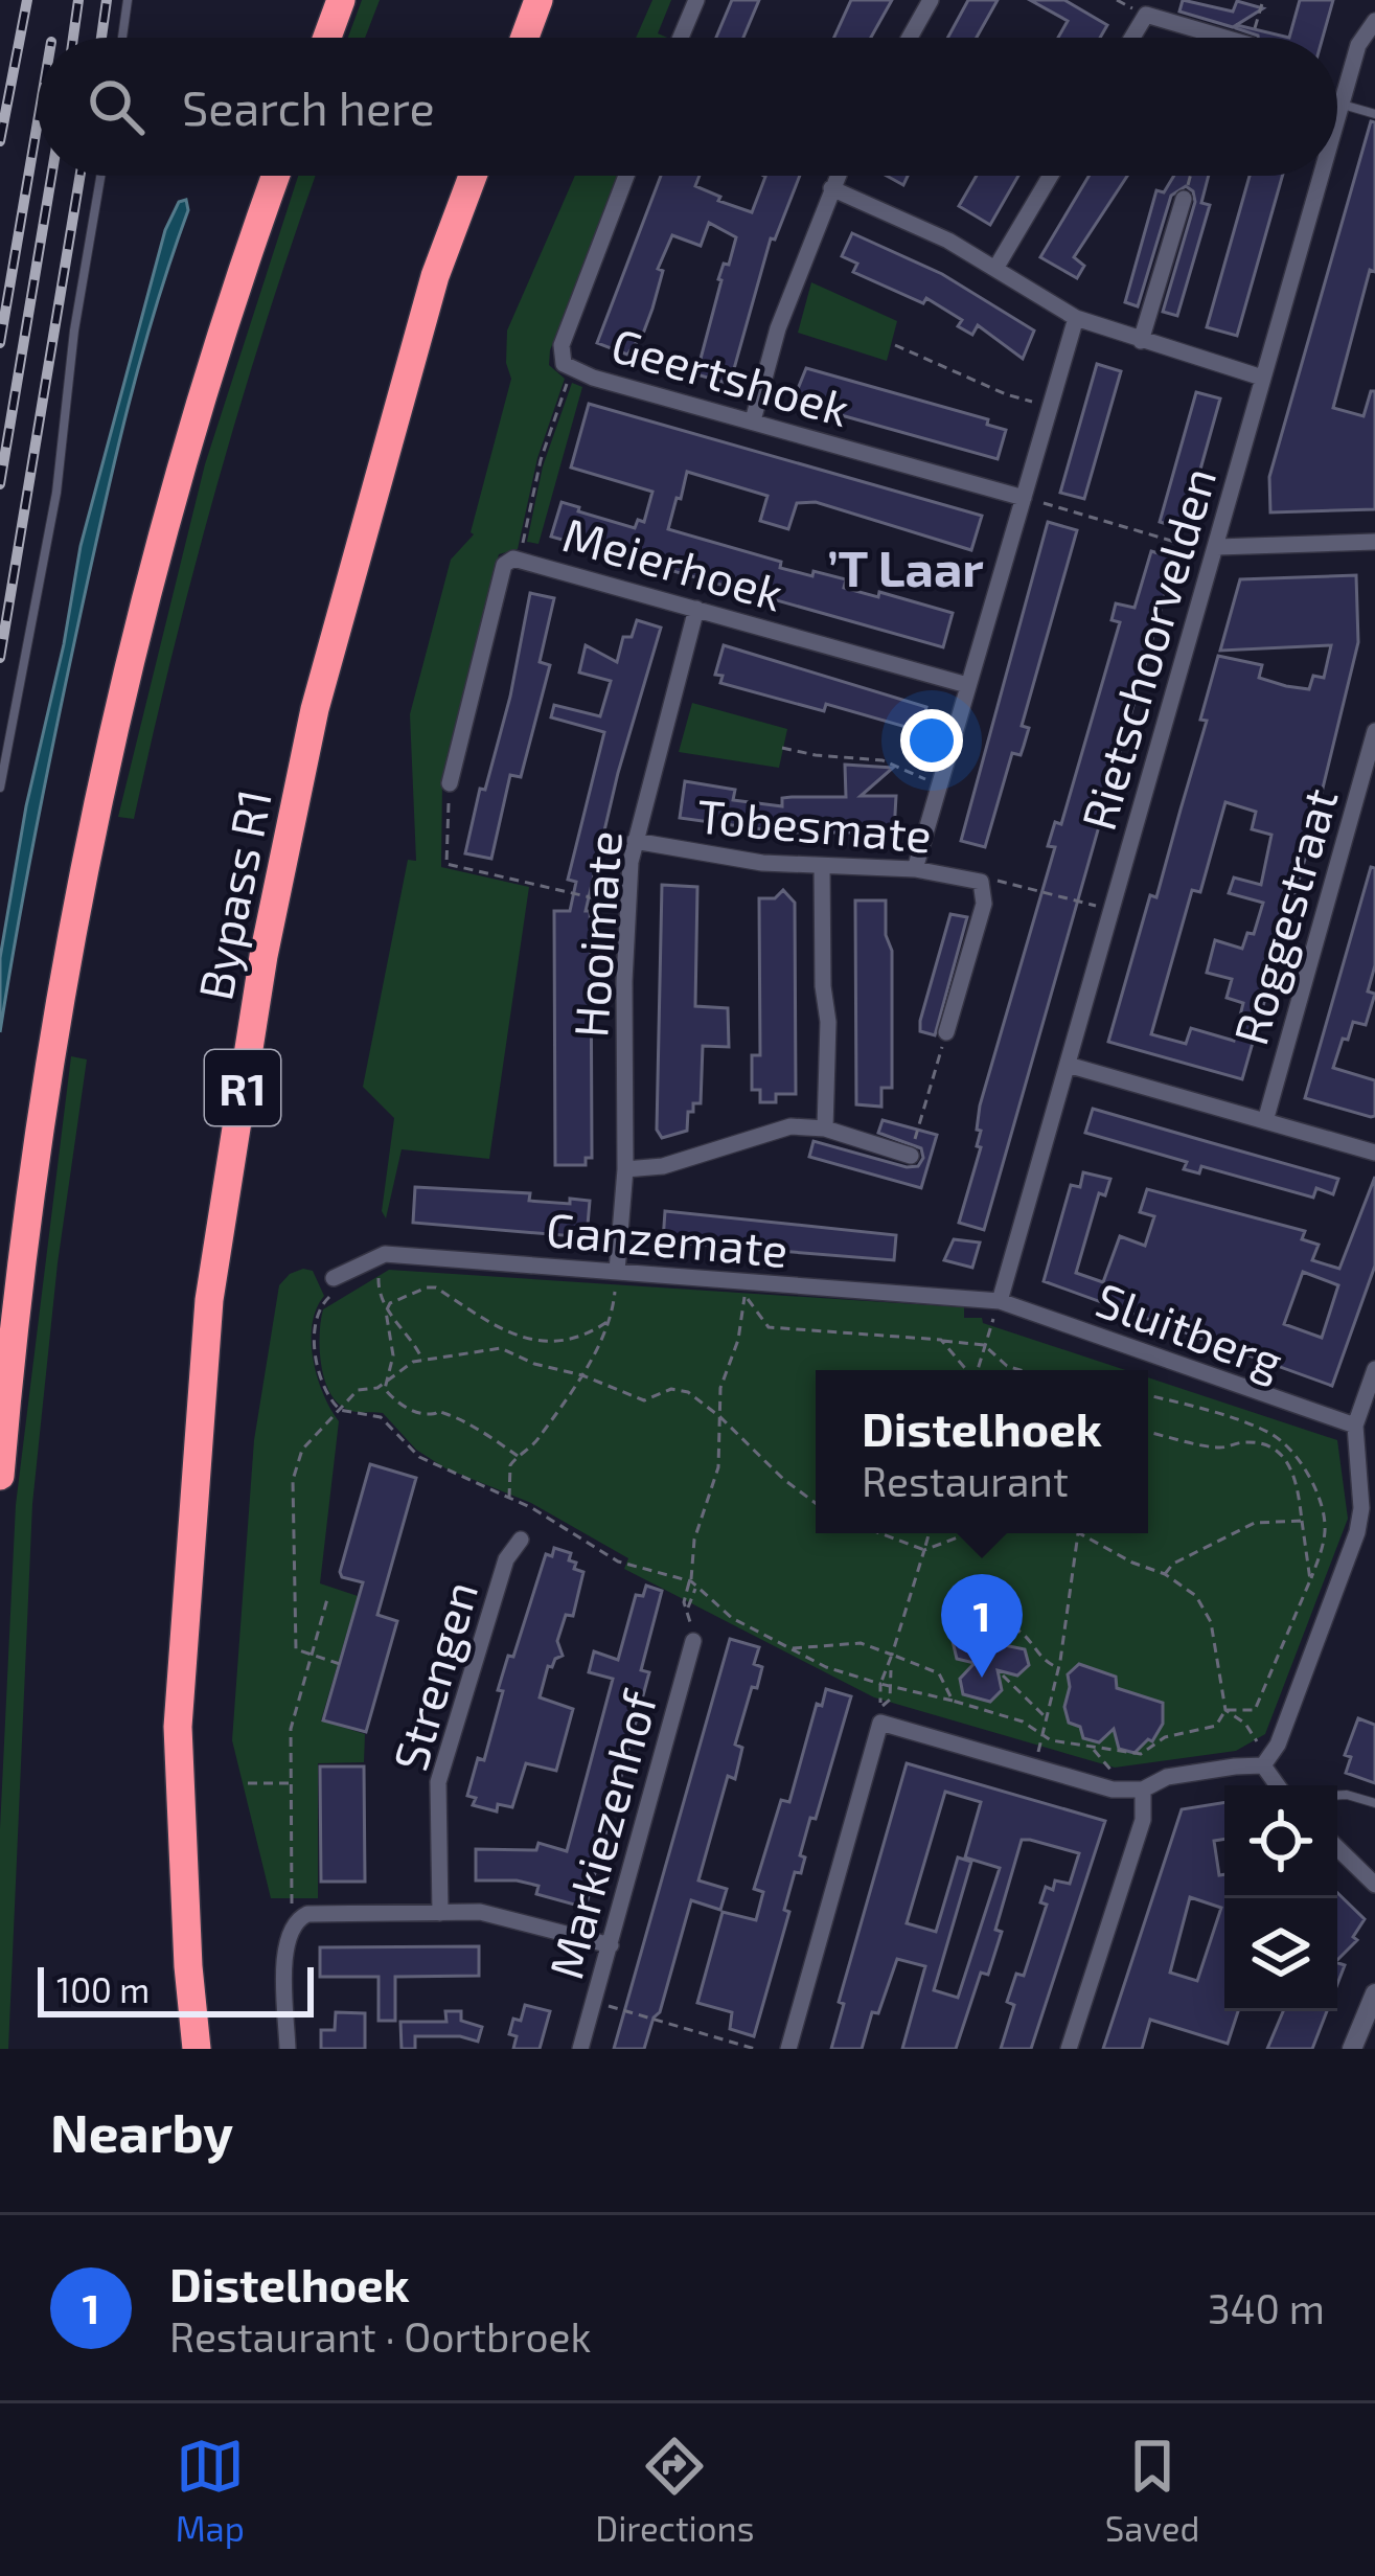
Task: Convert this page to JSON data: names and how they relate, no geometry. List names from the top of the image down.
{
  "streets": {
    "highway": ["Bypass R1", "R1"],
    "street": [
      "Geertshoek",
      "Meierhoek",
      "Rietschoorvelden",
      "Tobesmate",
      "Roggestraat",
      "Hooimate",
      "Ganzemate",
      "Sluitberg",
      "Strengen",
      "Markiezenhof"
    ]
  },
  "crossings": [
    ["Meierhoek", "Hooimate"],
    ["Rietschoorvelden", "Ganzemate"],
    ["Rietschoorvelden", "Sluitberg"],
    ["Tobesmate", "Hooimate"],
    ["Hooimate", "Ganzemate"],
    ["Ganzemate", "Sluitberg"]
  ],
  "districts": ["’T Laar"],
  "scale_bar": "100 m",
  "page": {
    "search": "Search here",
    "popup": ["Distelhoek", "Restaurant"],
    "pins": "1",
    "scale": "100 m",
    "heading": "Nearby",
    "list": [
      {
        "mark": "1",
        "name": "Distelhoek",
        "note": "Restaurant · Oortbroek",
        "value": "340 m"
      }
    ],
    "nav": ["Map", "Directions", "Saved"]
  }
}
